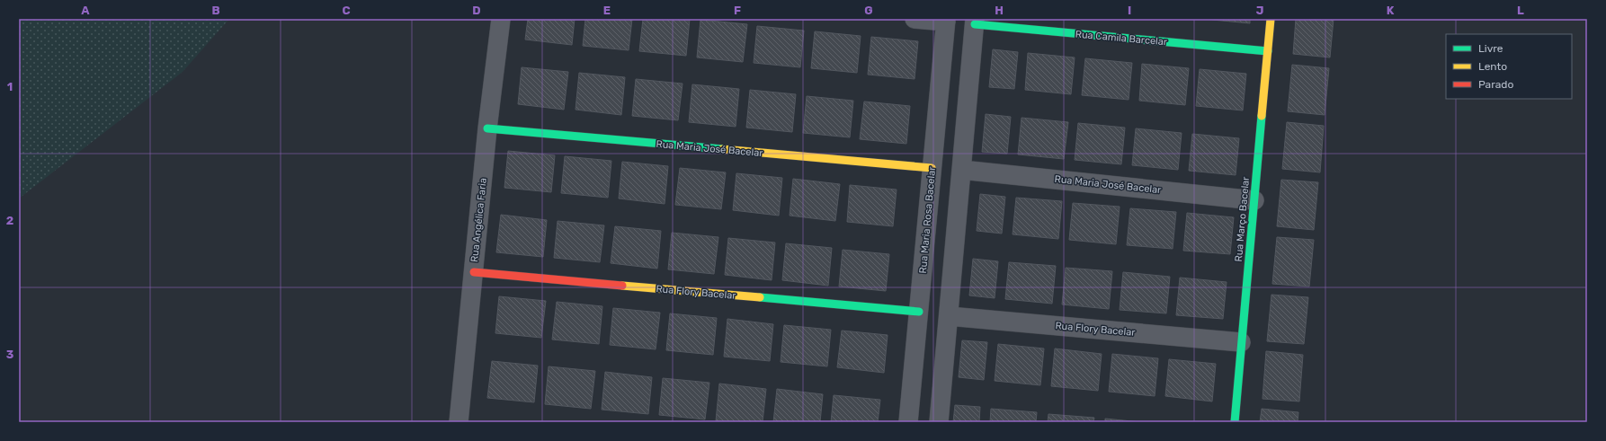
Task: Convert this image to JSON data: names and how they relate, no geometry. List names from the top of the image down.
{
  "streets": {
    "street": [
      "Rua Camila Barcelar",
      "Rua Maria José Bacelar",
      "Rua Março Bacelar",
      "Rua Angélica Faria",
      "Rua Maria Rosa Bacelar",
      "Rua Flory Bacelar"
    ]
  },
  "crossings": [
    ["Rua Camila Barcelar", "Rua Março Bacelar"],
    ["Rua Maria José Bacelar", "Rua Março Bacelar"],
    ["Rua Maria José Bacelar", "Rua Angélica Faria"],
    ["Rua Maria José Bacelar", "Rua Maria Rosa Bacelar"],
    ["Rua Março Bacelar", "Rua Flory Bacelar"],
    ["Rua Angélica Faria", "Rua Flory Bacelar"],
    ["Rua Maria Rosa Bacelar", "Rua Flory Bacelar"]
  ],
  "legend": ["Livre", "Lento", "Parado"],
  "grid": {
    "columns": [
      "A",
      "B",
      "C",
      "D",
      "E",
      "F",
      "G",
      "H",
      "I",
      "J",
      "K",
      "L"
    ],
    "rows": ["1", "2", "3"]
  }
}
